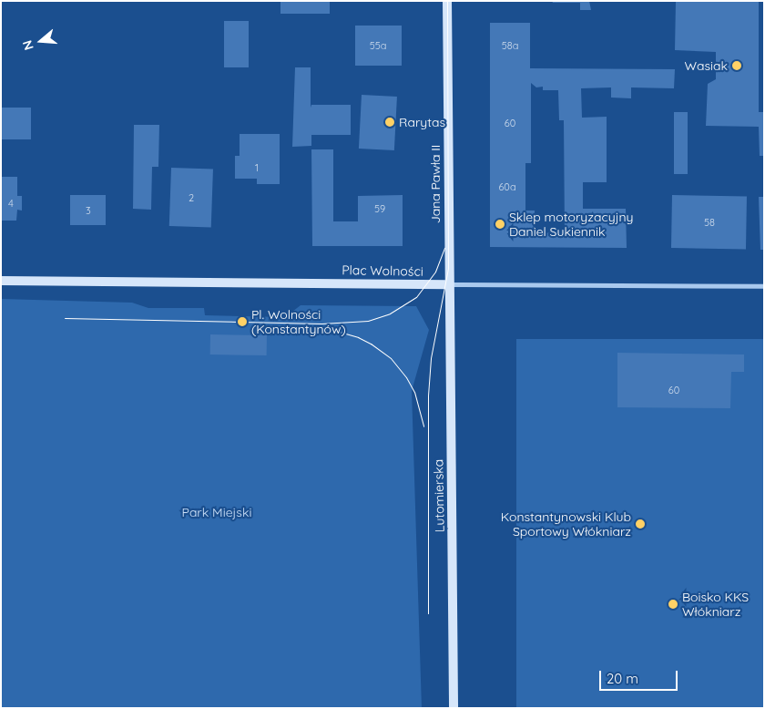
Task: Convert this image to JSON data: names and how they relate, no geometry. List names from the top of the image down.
{
  "streets": {
    "main road": ["Jana Pawła II", "Plac Wolności", "Lutomierska"]
  },
  "crossings": [
    ["Jana Pawła II", "Plac Wolności"],
    ["Jana Pawła II", "Lutomierska"],
    ["Plac Wolności", "Lutomierska"]
  ],
  "parks": ["Park Miejski"],
  "places": [
    "Wasiak",
    "Rarytas",
    "Sklep motoryzacyjny Daniel Sukiennik",
    "Pl. Wolności (Konstantynów)",
    "Konstantynowski Klub Sportowy Włókniarz",
    "Boisko KKS Włókniarz"
  ],
  "house_numbers": [
    "55a",
    "58a",
    "60",
    "1",
    "60a",
    "2",
    "4",
    "59",
    "3",
    "58",
    "60"
  ],
  "scale_bar": "20 m",
  "north": "left"
}
